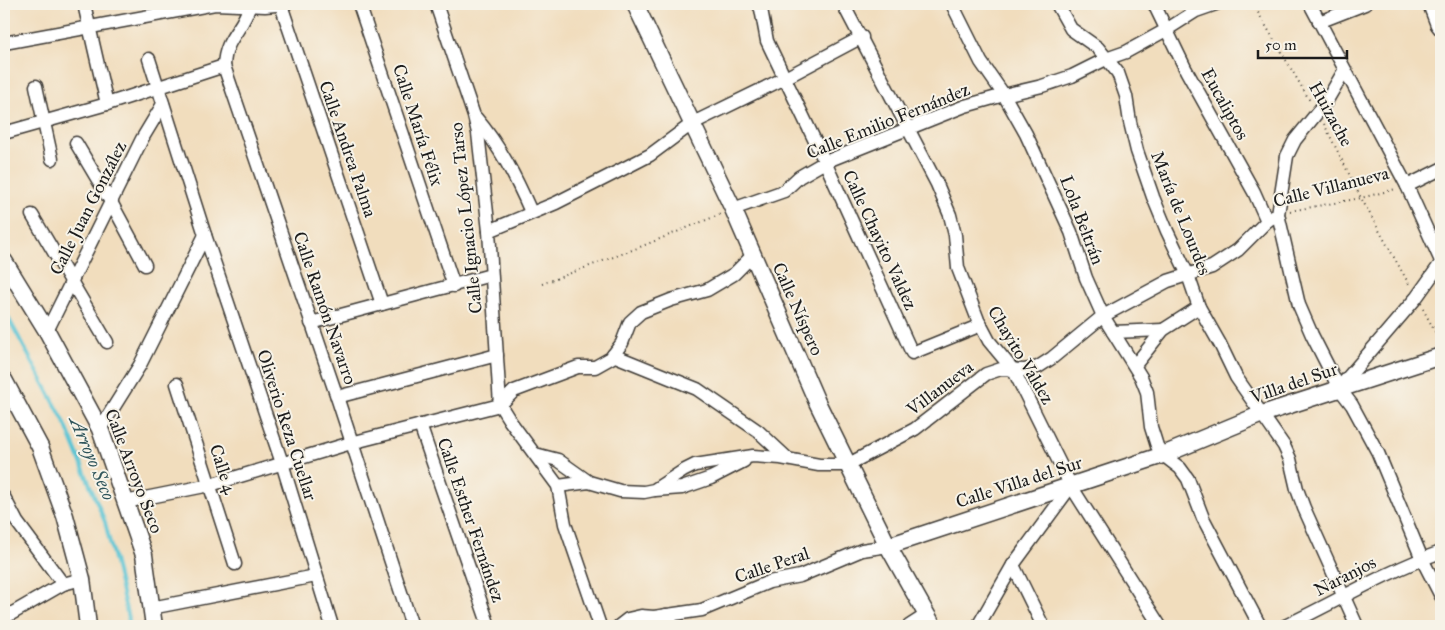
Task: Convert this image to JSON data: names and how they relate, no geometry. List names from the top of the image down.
{
  "streets": {
    "street": [
      "Eucaliptos",
      "Calle Emilio Fernández",
      "Calle María Félix",
      "Calle Andrea Palma",
      "Calle Villanueva",
      "Calle Juan González",
      "María de Lourdes",
      "Calle Ignacio López Tarso",
      "Lola Beltrán",
      "Calle Chayito Valdez",
      "Calle Ramón Navarro",
      "Calle Níspero",
      "Chayito Valdez",
      "Villa del Sur",
      "Villanueva",
      "Oliverio Reza Cuellar",
      "Calle 4",
      "Calle Arroyo Seco",
      "Calle Villa del Sur",
      "Calle Esther Fernández",
      "Calle Peral",
      "Naranjos"
    ],
    "path": ["Huizache"]
  },
  "crossings": [
    ["Eucaliptos", "Calle Emilio Fernández"],
    ["Eucaliptos", "Calle Villanueva"],
    ["Huizache", "Calle Villanueva"],
    ["Calle Emilio Fernández", "María de Lourdes"],
    ["Calle Emilio Fernández", "Lola Beltrán"],
    ["Calle Emilio Fernández", "Calle Chayito Valdez"],
    ["Calle Emilio Fernández", "Calle Níspero"],
    ["Calle Emilio Fernández", "Chayito Valdez"],
    ["Calle Villanueva", "María de Lourdes"],
    ["Calle Villanueva", "Lola Beltrán"],
    ["Calle Villanueva", "Villanueva"],
    ["Calle Juan González", "Oliverio Reza Cuellar"],
    ["Calle Juan González", "Calle Arroyo Seco"],
    ["María de Lourdes", "Villa del Sur"],
    ["María de Lourdes", "Naranjos"],
    ["Lola Beltrán", "Villa del Sur"],
    ["Lola Beltrán", "Villanueva"],
    ["Lola Beltrán", "Calle Villa del Sur"],
    ["Calle Chayito Valdez", "Chayito Valdez"],
    ["Calle Níspero", "Villanueva"],
    ["Calle Níspero", "Calle Villa del Sur"],
    ["Calle Níspero", "Calle Peral"],
    ["Chayito Valdez", "Villanueva"],
    ["Chayito Valdez", "Calle Villa del Sur"],
    ["Villa del Sur", "Calle Villa del Sur"],
    ["Calle Villa del Sur", "Calle Peral"]
  ],
  "water": ["Arroyo Seco"],
  "scale_bar": "50 m"
}
